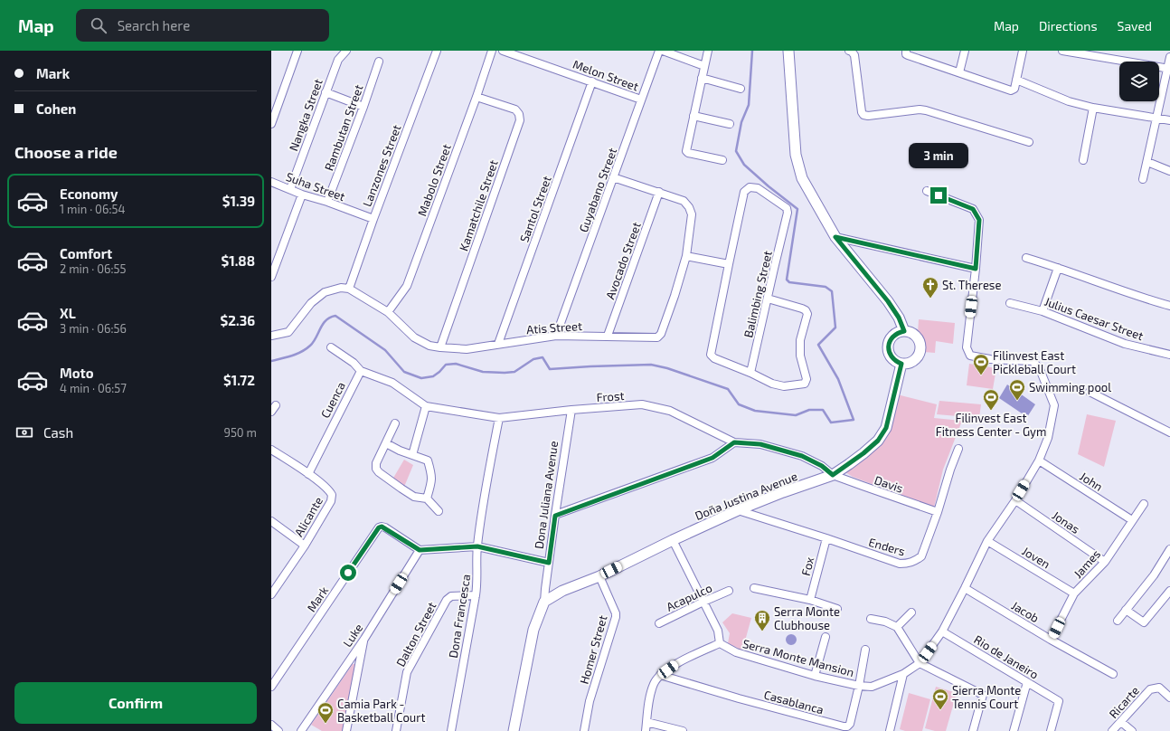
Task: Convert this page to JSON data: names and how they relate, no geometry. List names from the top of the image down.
{
  "streets": {
    "street": [
      "Melon Street",
      "Nangka Street",
      "Rambutan Street",
      "Lanzones Street",
      "Mabolo Street",
      "Suha Street",
      "Guyabano Street",
      "Kamatchile Street",
      "Santol Street",
      "Avocado Street",
      "Balimbing Street",
      "Julius Caesar Street",
      "Atis Street",
      "Frost",
      "Cuenca",
      "John",
      "Davis",
      "Dona Juliana Avenue",
      "Doña Justina Avenue",
      "Alicante",
      "Jonas",
      "Enders",
      "Joven",
      "James",
      "Fox",
      "Acapulco",
      "Mark",
      "Jacob",
      "Dona Francesca",
      "Dalton Street",
      "Luke",
      "Homer Street",
      "Rio de Janeiro",
      "Serra Monte Mansion",
      "Casablanca",
      "Ricarte"
    ]
  },
  "crossings": [
    ["Melon Street", "Guyabano Street"],
    ["Melon Street", "Santol Street"],
    ["Nangka Street", "Suha Street"],
    ["Rambutan Street", "Suha Street"],
    ["Lanzones Street", "Suha Street"],
    ["Lanzones Street", "Atis Street"],
    ["Mabolo Street", "Kamatchile Street"],
    ["Mabolo Street", "Atis Street"],
    ["Guyabano Street", "Atis Street"],
    ["Kamatchile Street", "Atis Street"],
    ["Santol Street", "Atis Street"],
    ["Avocado Street", "Atis Street"],
    ["Frost", "Davis"],
    ["Frost", "Dona Juliana Avenue"],
    ["Frost", "Doña Justina Avenue"],
    ["Frost", "Dona Francesca"],
    ["Cuenca", "Alicante"],
    ["John", "James"],
    ["John", "Serra Monte Mansion"],
    ["Davis", "Doña Justina Avenue"],
    ["Davis", "Enders"],
    ["Dona Juliana Avenue", "Doña Justina Avenue"],
    ["Doña Justina Avenue", "Enders"],
    ["Doña Justina Avenue", "Homer Street"],
    ["Jonas", "James"],
    ["Jonas", "Serra Monte Mansion"],
    ["Enders", "Fox"],
    ["Joven", "James"],
    ["Joven", "Serra Monte Mansion"],
    ["James", "Jacob"],
    ["Mark", "Luke"],
    ["Jacob", "Serra Monte Mansion"],
    ["Dona Francesca", "Dalton Street"],
    ["Rio de Janeiro", "Serra Monte Mansion"],
    ["Serra Monte Mansion", "Casablanca"]
  ],
  "places": {
    "church": ["St. Therese"],
    "sports": [
      "Filinvest East Pickleball Court",
      "Swimming pool",
      "Filinvest East Fitness Center - Gym",
      "Sierra Monte Tennis Court",
      "Camia Park - Basketball Court"
    ],
    "building": ["Serra Monte Clubhouse"]
  },
  "page": {
    "header": "Map",
    "search": "Search here",
    "nav": ["Map", "Directions", "Saved"],
    "banner": ["Mark", "Cohen"],
    "heading": "Choose a ride",
    "bubble": "3 min",
    "list": [
      {
        "name": "Economy",
        "note": "1 min · 06:54",
        "value": "$1.39"
      },
      {
        "name": "Comfort",
        "note": "2 min · 06:55",
        "value": "$1.88"
      },
      {
        "name": "XL",
        "note": "3 min · 06:56",
        "value": "$2.36"
      },
      {
        "name": "Moto",
        "note": "4 min · 06:57",
        "value": "$1.72"
      }
    ],
    "pay": ["Cash", "950 m"],
    "buttons": "Confirm"
  }
}
